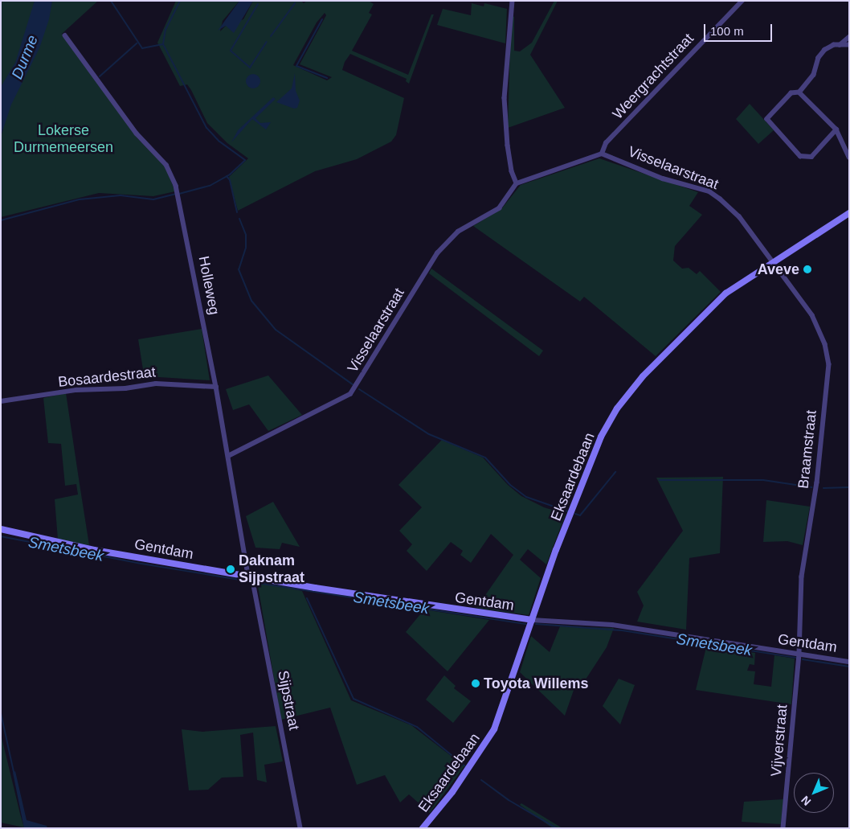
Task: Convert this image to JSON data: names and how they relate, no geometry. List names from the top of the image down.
{
  "streets": {
    "main road": ["Eksaardebaan", "Gentdam"],
    "street": [
      "Weergrachtstraat",
      "Visselaarstraat",
      "Holleweg",
      "Bosaardestraat",
      "Braamstraat",
      "Sijpstraat",
      "Vijverstraat"
    ]
  },
  "crossings": [
    ["Weergrachtstraat", "Visselaarstraat"],
    ["Visselaarstraat", "Holleweg"],
    ["Visselaarstraat", "Braamstraat"],
    ["Visselaarstraat", "Eksaardebaan"],
    ["Holleweg", "Bosaardestraat"],
    ["Holleweg", "Gentdam"],
    ["Holleweg", "Sijpstraat"],
    ["Braamstraat", "Eksaardebaan"],
    ["Braamstraat", "Gentdam"],
    ["Braamstraat", "Vijverstraat"],
    ["Eksaardebaan", "Gentdam"],
    ["Gentdam", "Sijpstraat"],
    ["Gentdam", "Vijverstraat"]
  ],
  "water": ["Durme", "Smetsbeek"],
  "parks": ["Lokerse Durmemeersen"],
  "places": ["Aveve", "Daknam Sijpstraat", "Toyota Willems"],
  "scale_bar": "100 m",
  "north": "bottom left"
}
